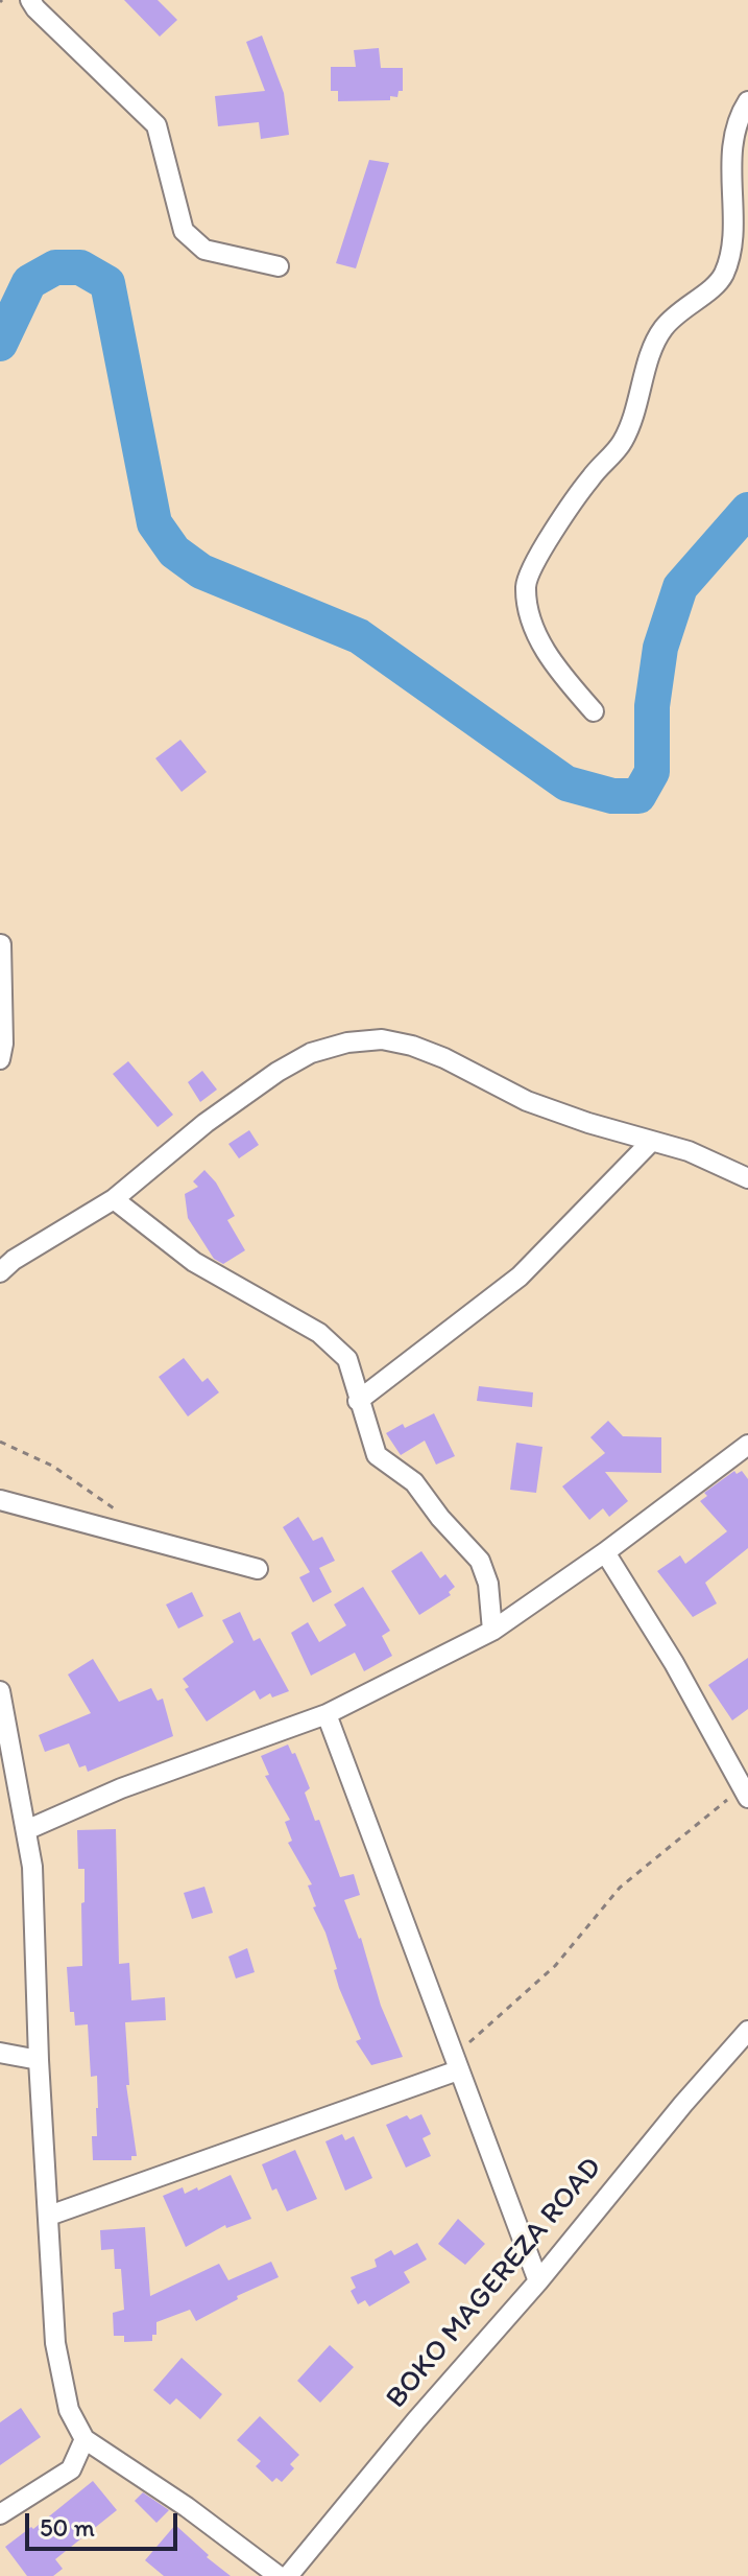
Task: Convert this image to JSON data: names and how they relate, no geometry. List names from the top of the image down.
{
  "streets": {
    "street": ["BOKO MAGEREZA ROAD"]
  },
  "scale_bar": "50 m"
}
